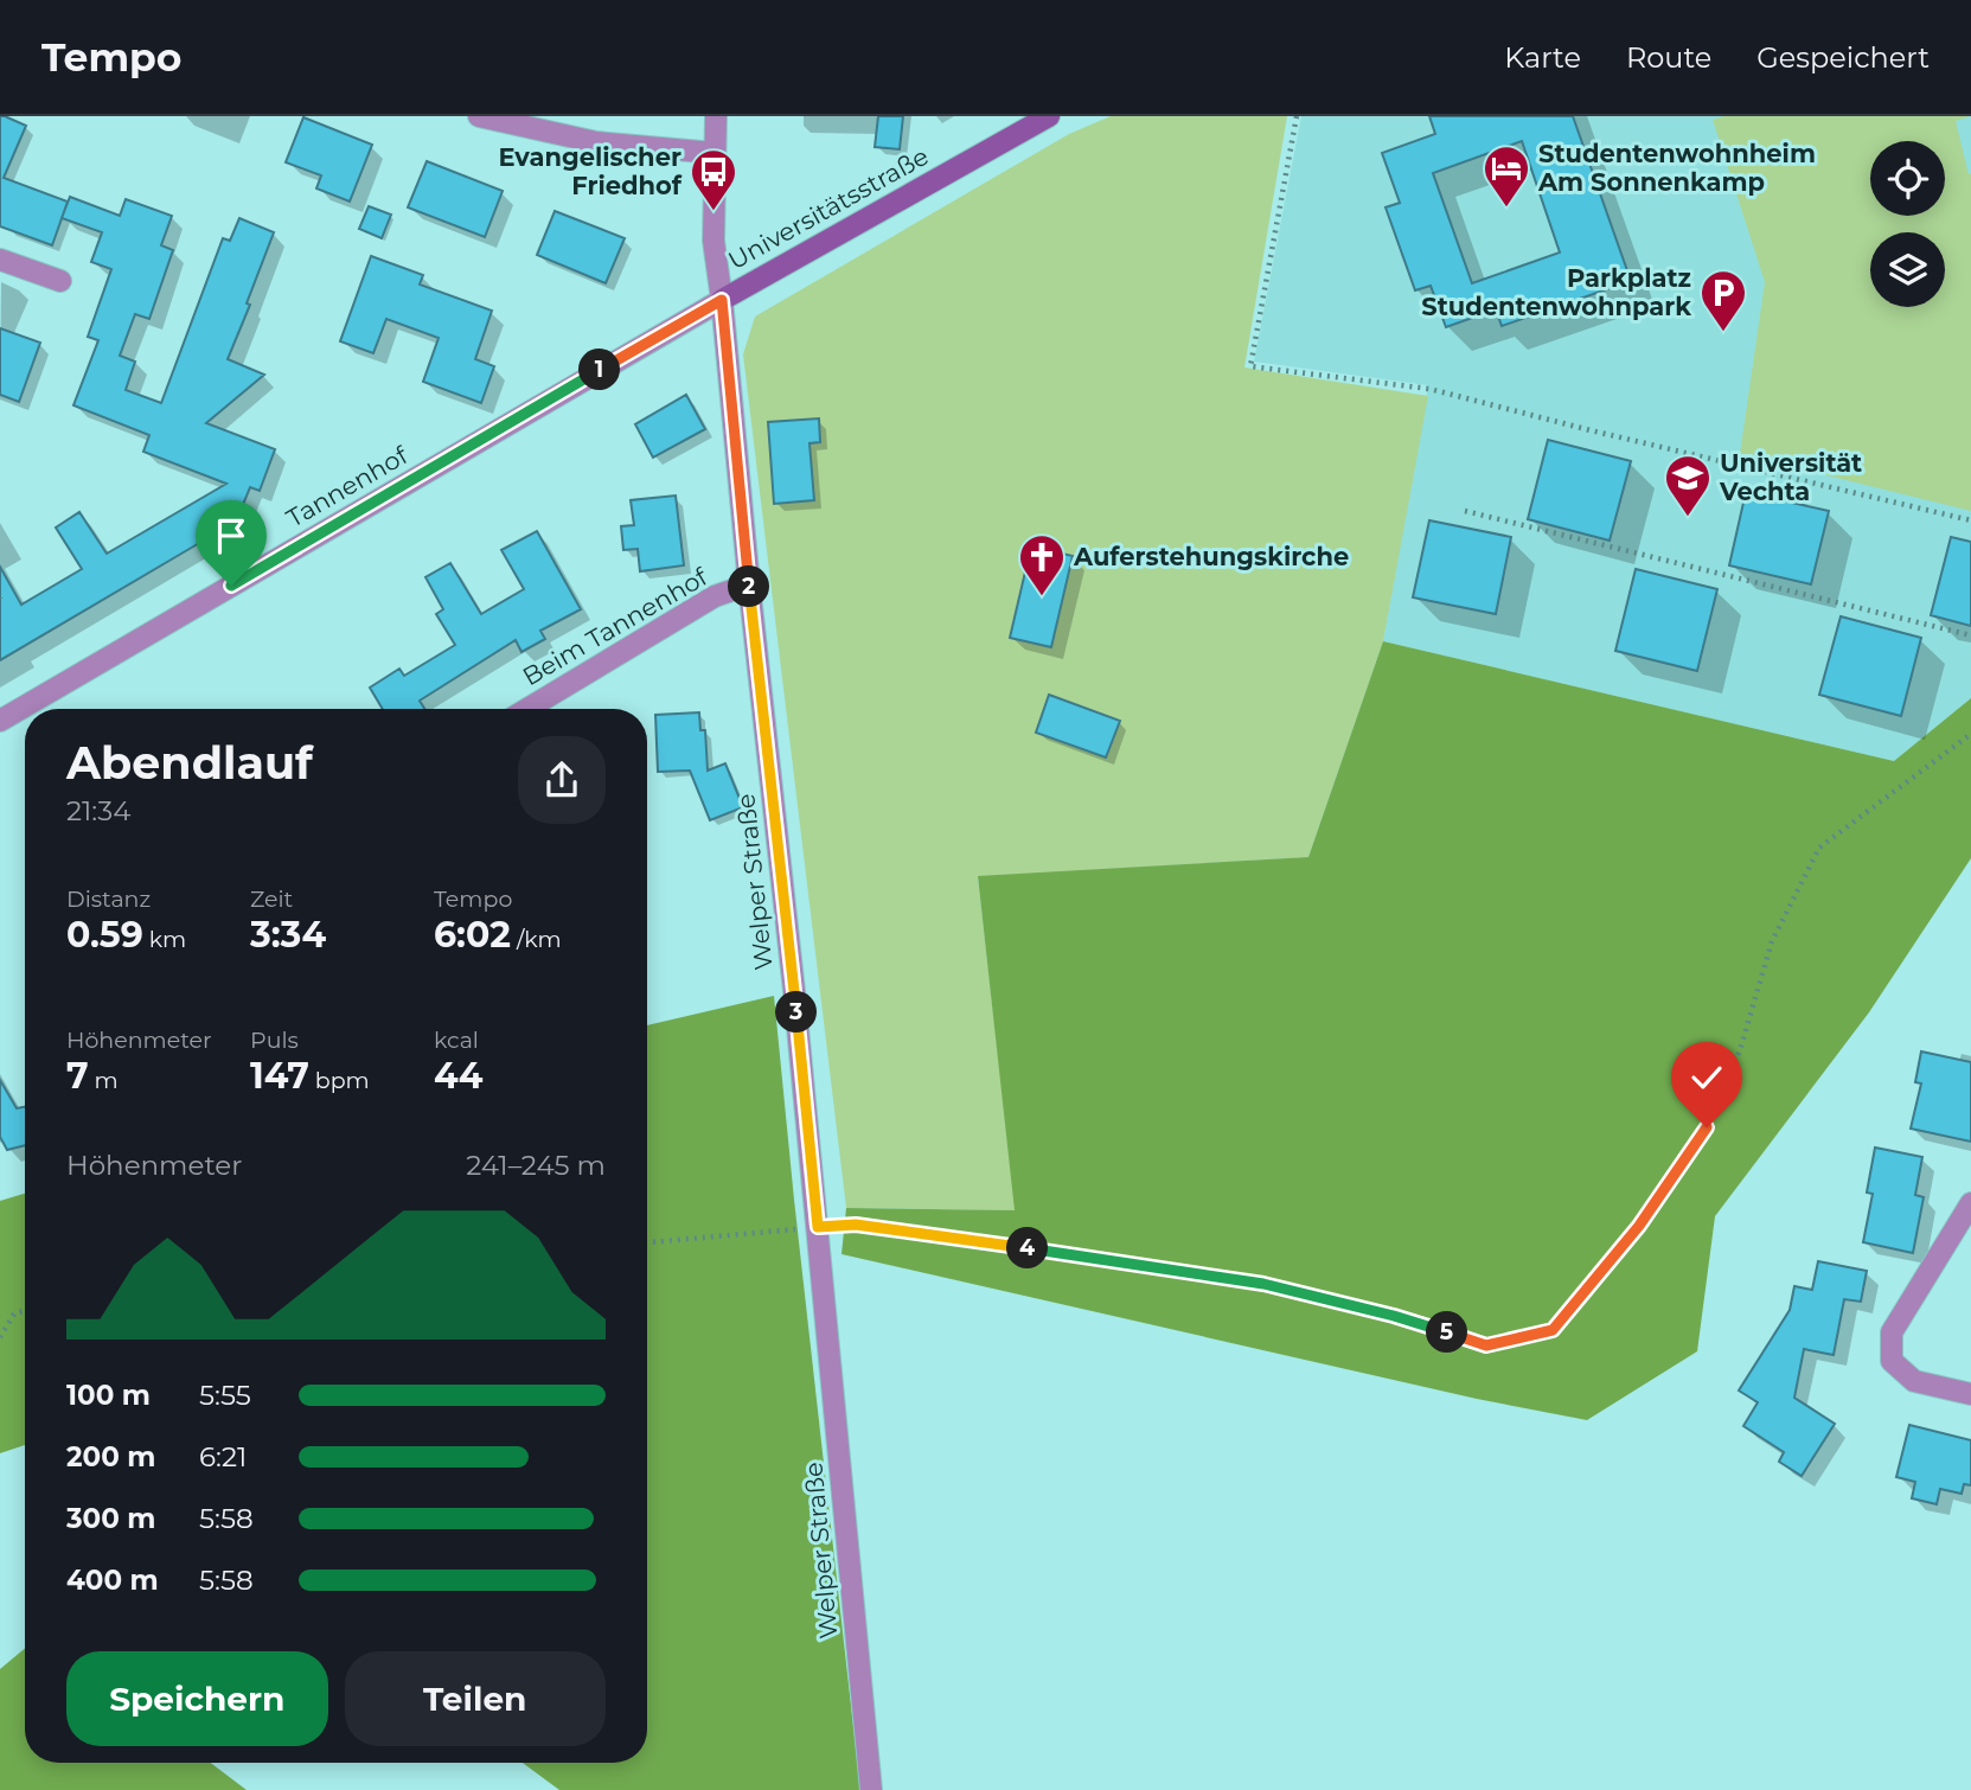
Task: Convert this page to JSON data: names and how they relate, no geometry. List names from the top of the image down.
{
  "streets": {
    "street": [
      "Universitätsstraße",
      "Tannenhof",
      "Beim Tannenhof",
      "Welper Straße"
    ]
  },
  "crossings": [
    ["Universitätsstraße", "Tannenhof"],
    ["Universitätsstraße", "Welper Straße"],
    ["Tannenhof", "Welper Straße"],
    ["Beim Tannenhof", "Welper Straße"]
  ],
  "places": {
    "hotel": ["Studentenwohnheim Am Sonnenkamp"],
    "bus stop": ["Evangelischer Friedhof"],
    "parking": ["Parkplatz Studentenwohnpark"],
    "school or university": ["Universität Vechta"],
    "church": ["Auferstehungskirche"]
  },
  "page": {
    "header": "Tempo",
    "nav": ["Karte", "Route", "Gespeichert"],
    "pins": [
      "1",
      "2",
      "3",
      "4",
      "5"
    ],
    "heading": ["Abendlauf", "21:34"],
    "stats": [
      ["Distanz", "0.59 km"],
      ["Zeit", "3:34"],
      ["Tempo", "6:02 /km"],
      ["Höhenmeter", "7 m"],
      ["Puls", "147 bpm"],
      ["kcal", "44"]
    ],
    "chart": ["Höhenmeter", "241–245 m"],
    "list": [
      {
        "name": "100 m",
        "note": "5:55"
      },
      {
        "name": "200 m",
        "note": "6:21"
      },
      {
        "name": "300 m",
        "note": "5:58"
      },
      {
        "name": "400 m",
        "note": "5:58"
      }
    ],
    "buttons": ["Speichern", "Teilen"]
  }
}
